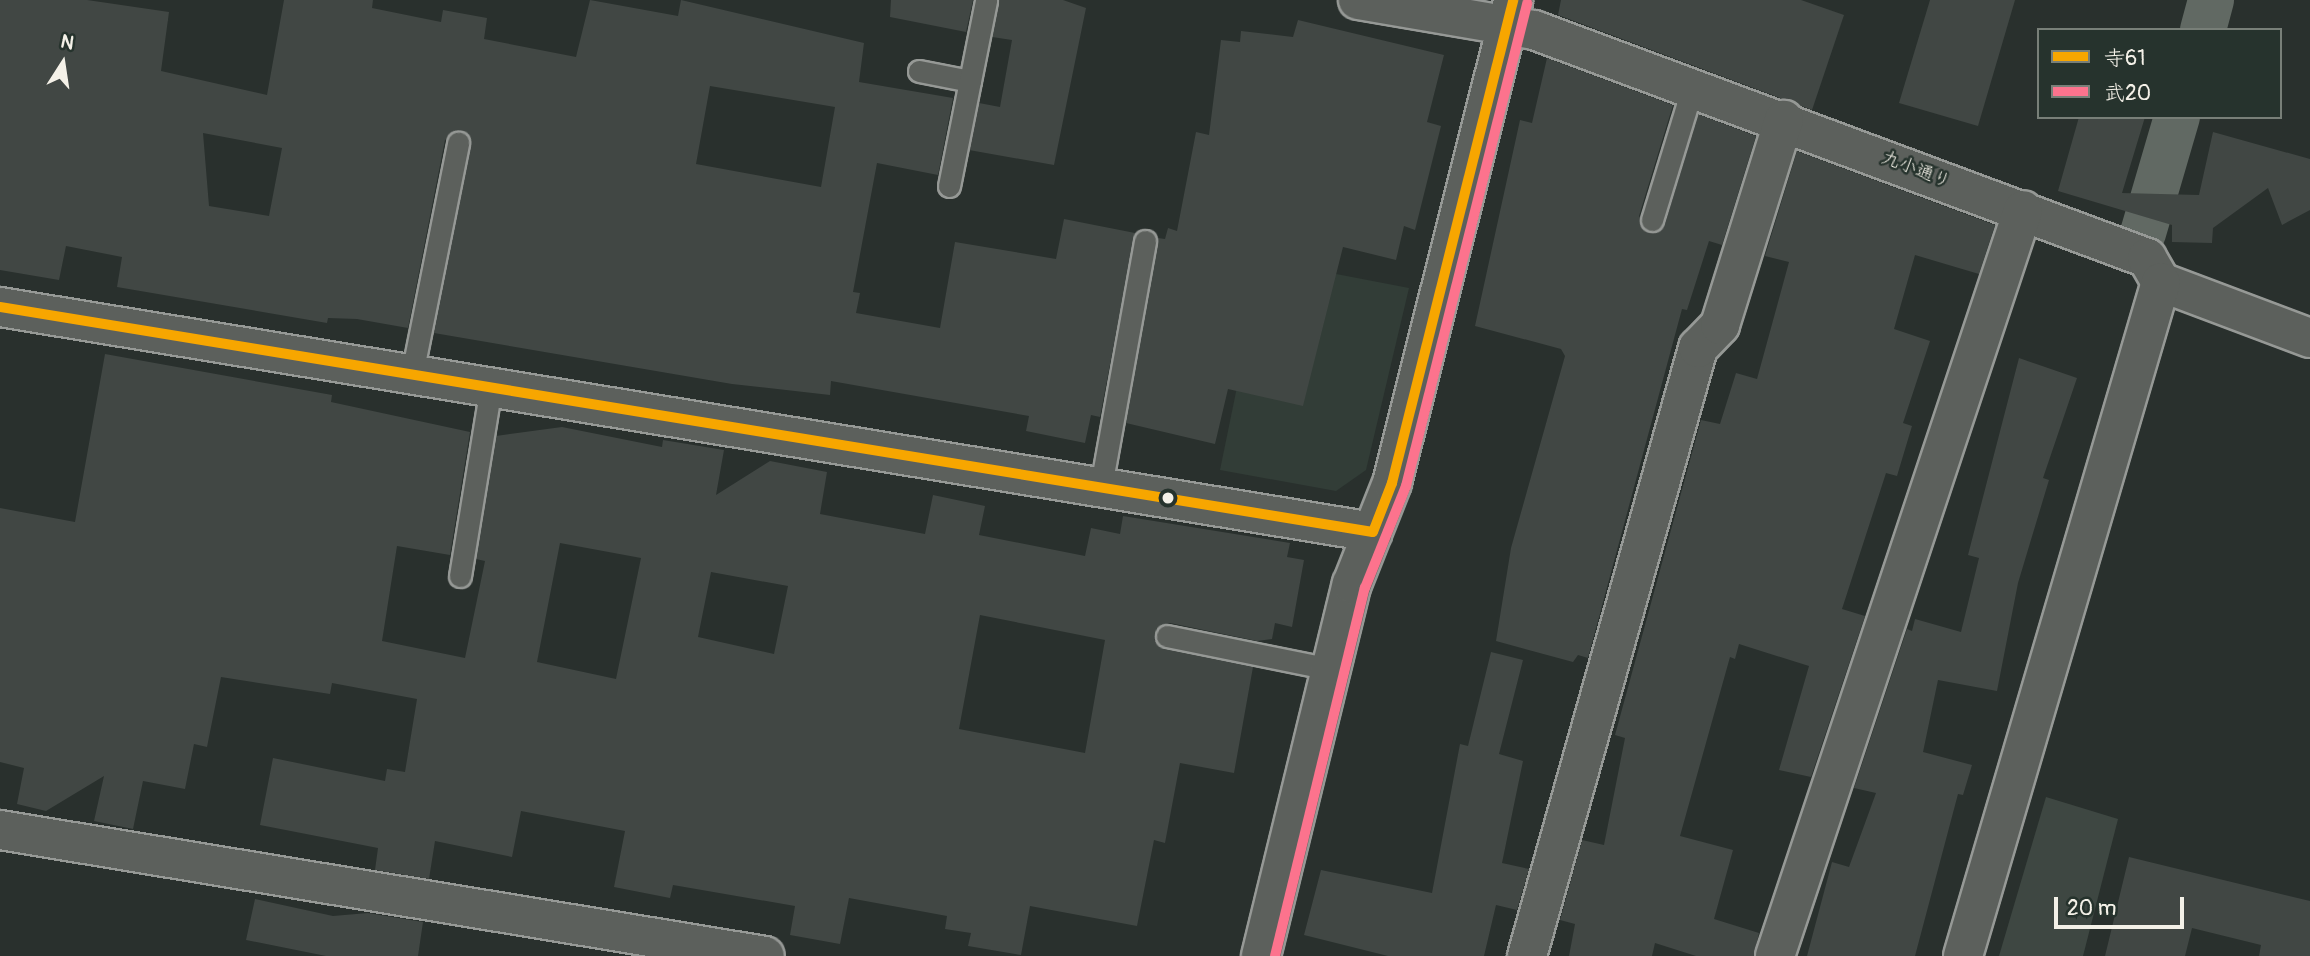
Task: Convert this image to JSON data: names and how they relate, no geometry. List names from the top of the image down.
{
  "streets": {
    "street": ["九小通り"]
  },
  "lines": ["transit line 寺61", "transit line 武20"],
  "legend": ["寺61", "武20"],
  "scale_bar": "20 m",
  "north": "top"
}
